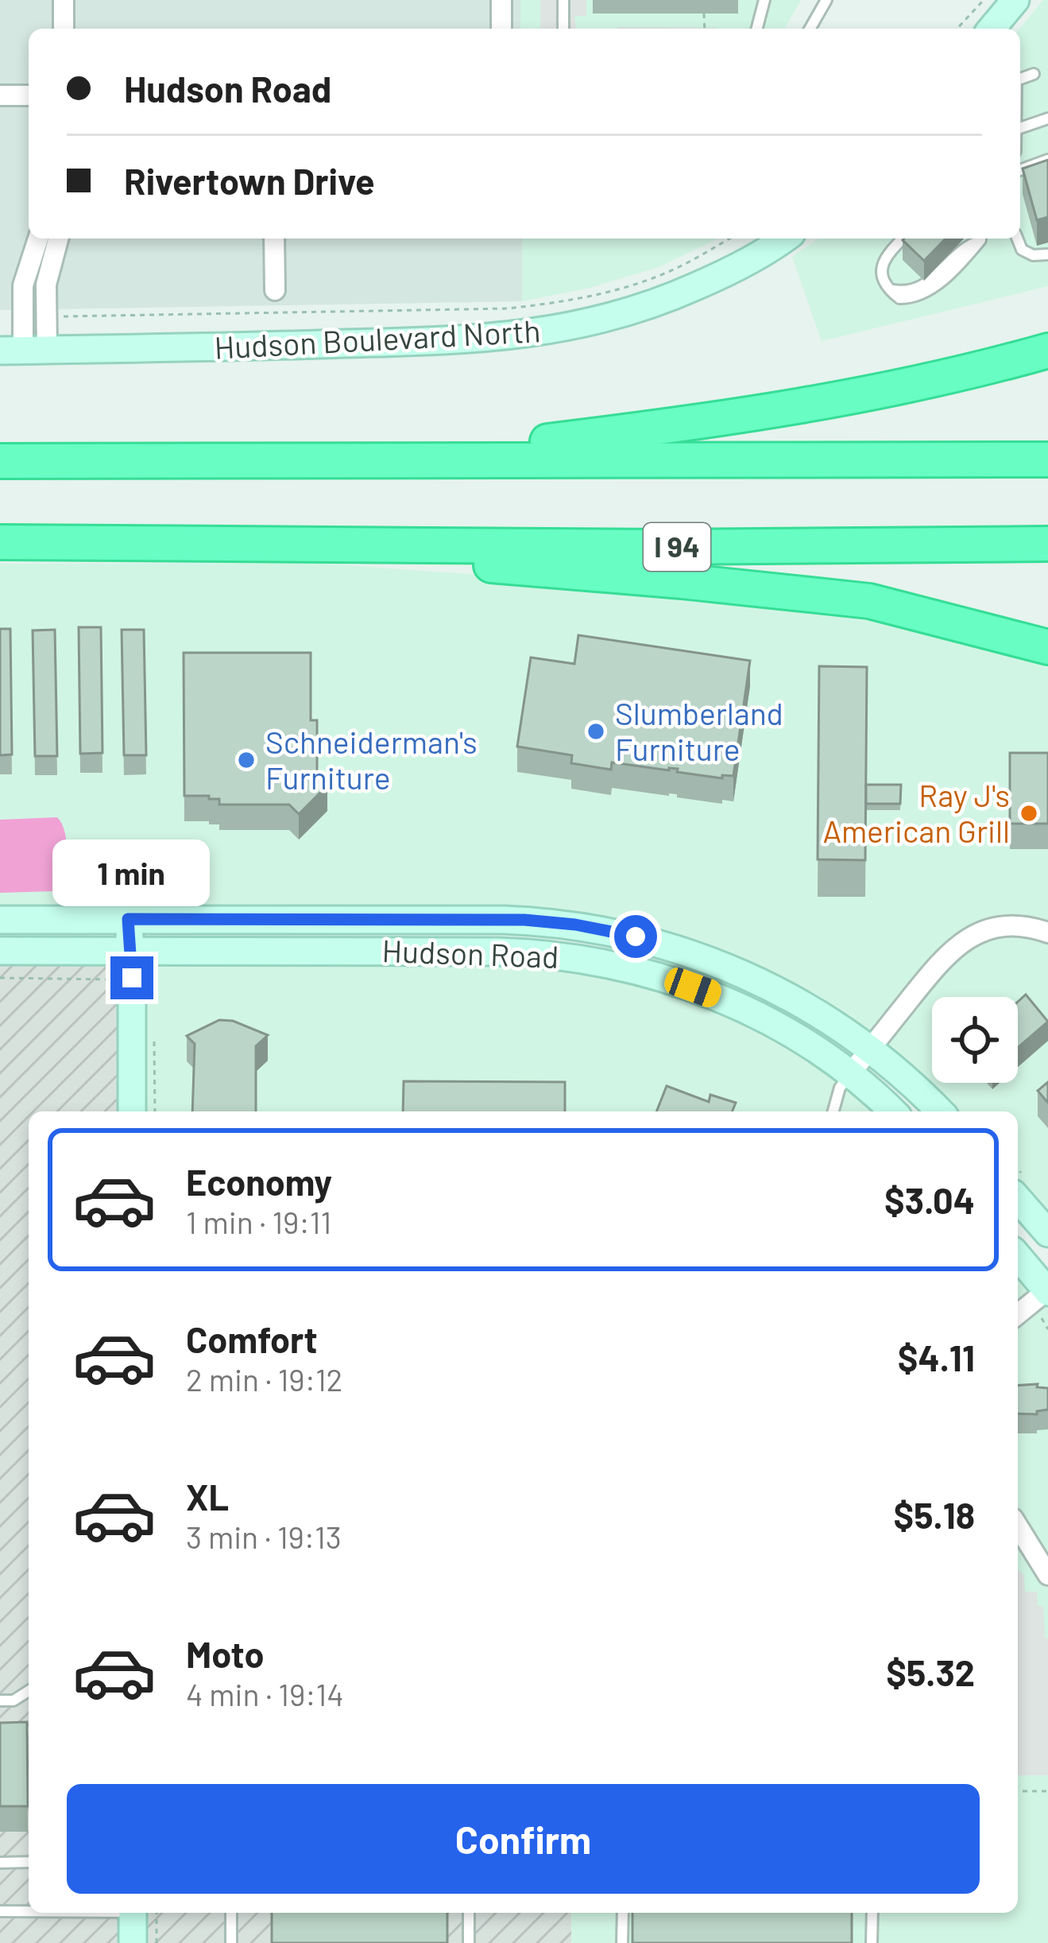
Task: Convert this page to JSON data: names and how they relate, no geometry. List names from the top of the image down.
{
  "streets": {
    "highway": ["I 94"],
    "street": ["Hudson Boulevard North", "Hudson Road"]
  },
  "places": ["Slumberland Furniture", "Schneiderman's Furniture", "Ray J's American Grill"],
  "page": {
    "banner": ["Hudson Road", "Rivertown Drive"],
    "bubble": "1 min",
    "list": [
      {
        "name": "Economy",
        "note": "1 min · 19:11",
        "value": "$3.04"
      },
      {
        "name": "Comfort",
        "note": "2 min · 19:12",
        "value": "$4.11"
      },
      {
        "name": "XL",
        "note": "3 min · 19:13",
        "value": "$5.18"
      },
      {
        "name": "Moto",
        "note": "4 min · 19:14",
        "value": "$5.32"
      }
    ],
    "buttons": "Confirm"
  }
}
